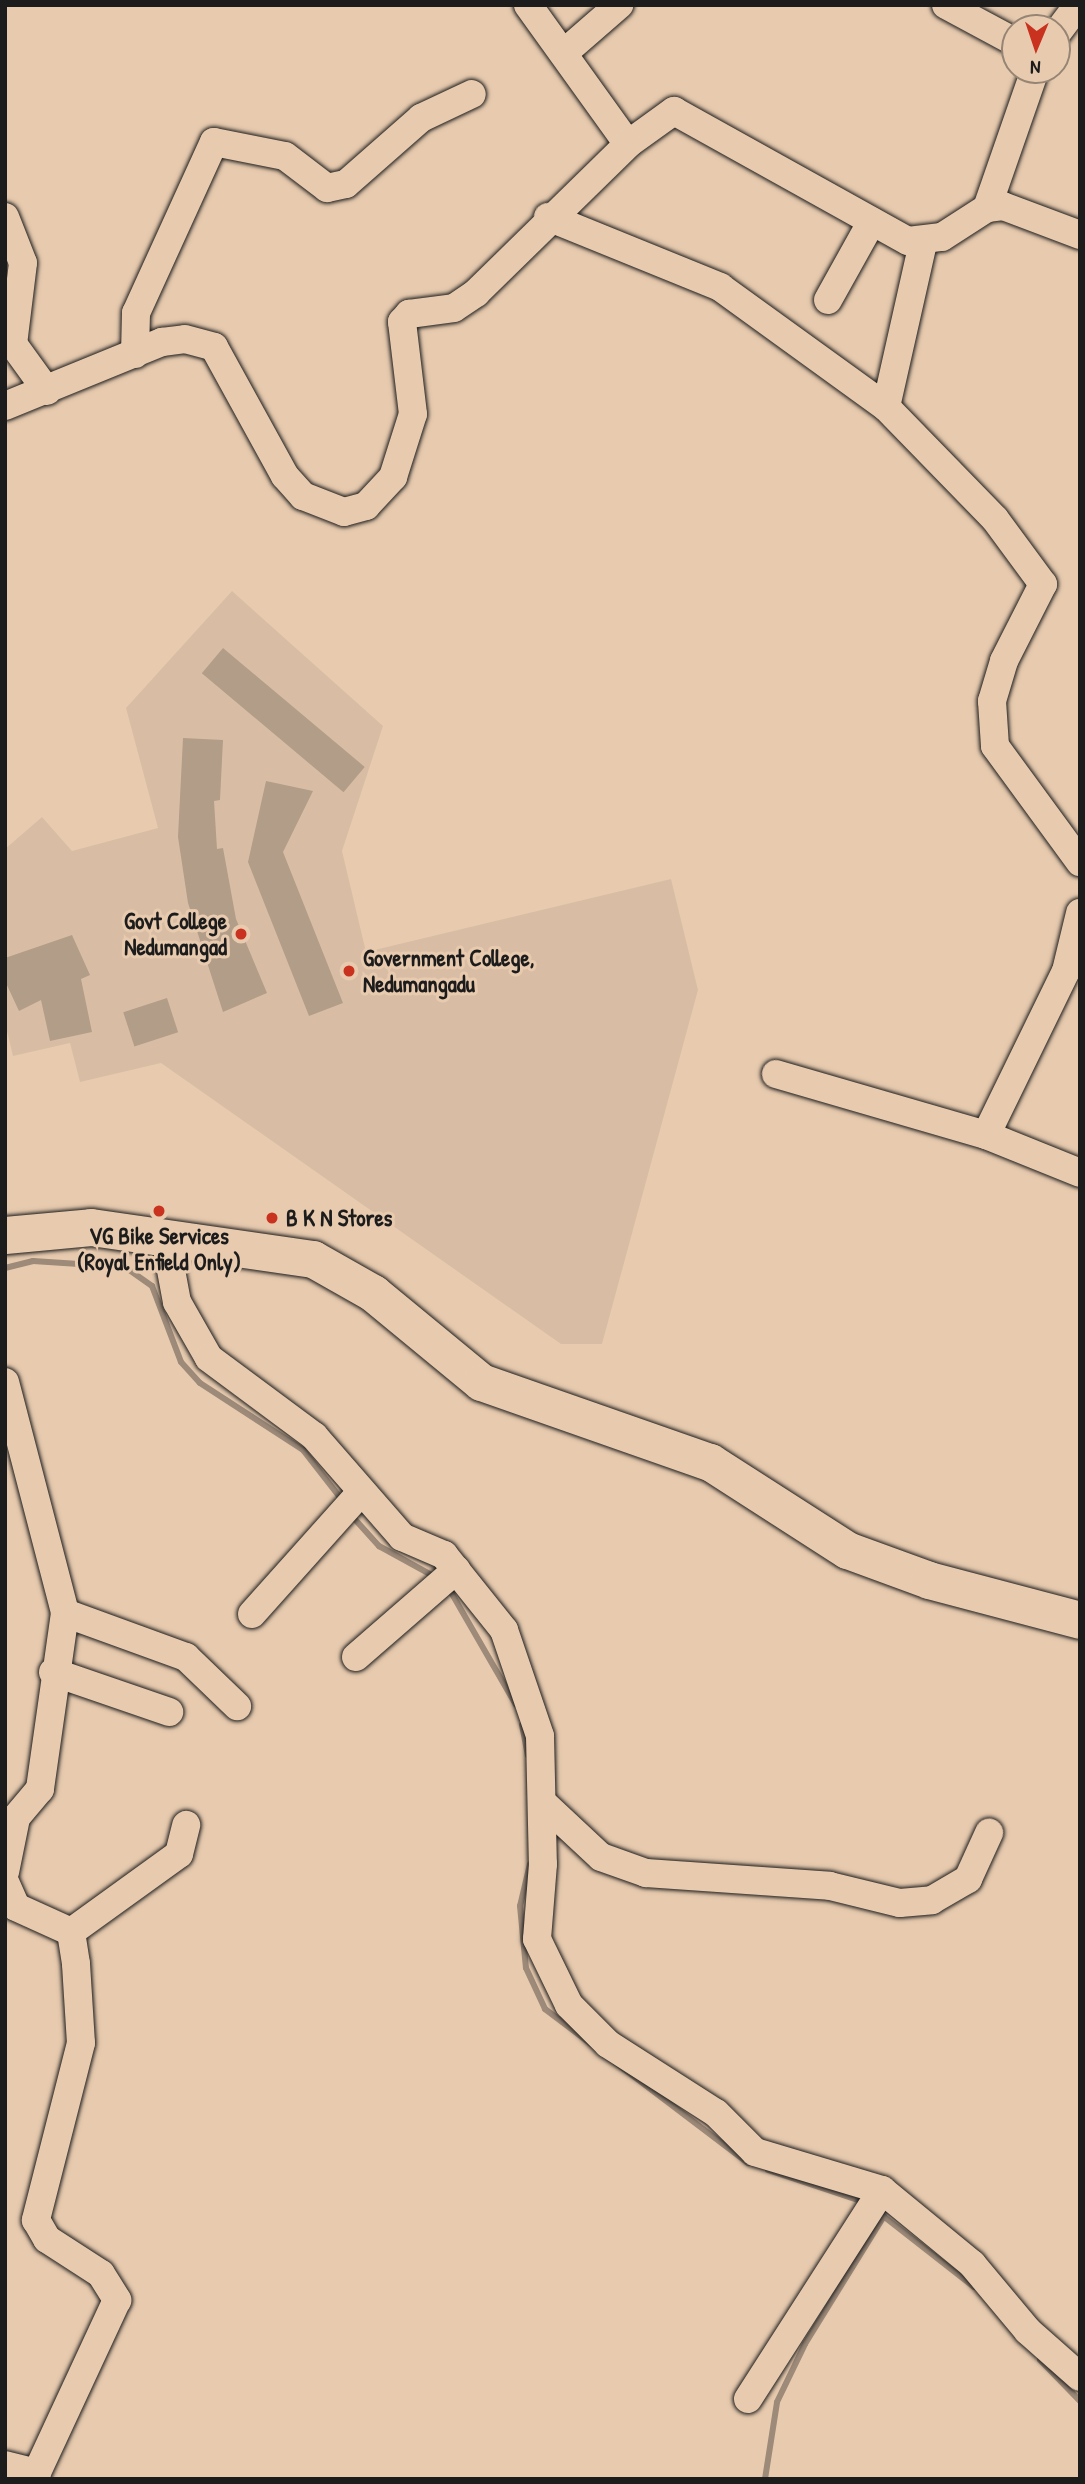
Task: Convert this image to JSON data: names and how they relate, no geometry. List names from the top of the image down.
{
  "places": [
    "Govt College Nedumangad",
    "Government College, Nedumangadu",
    "VG Bike Services (Royal Enfield Only)",
    "B K N Stores"
  ],
  "north": "bottom"
}
